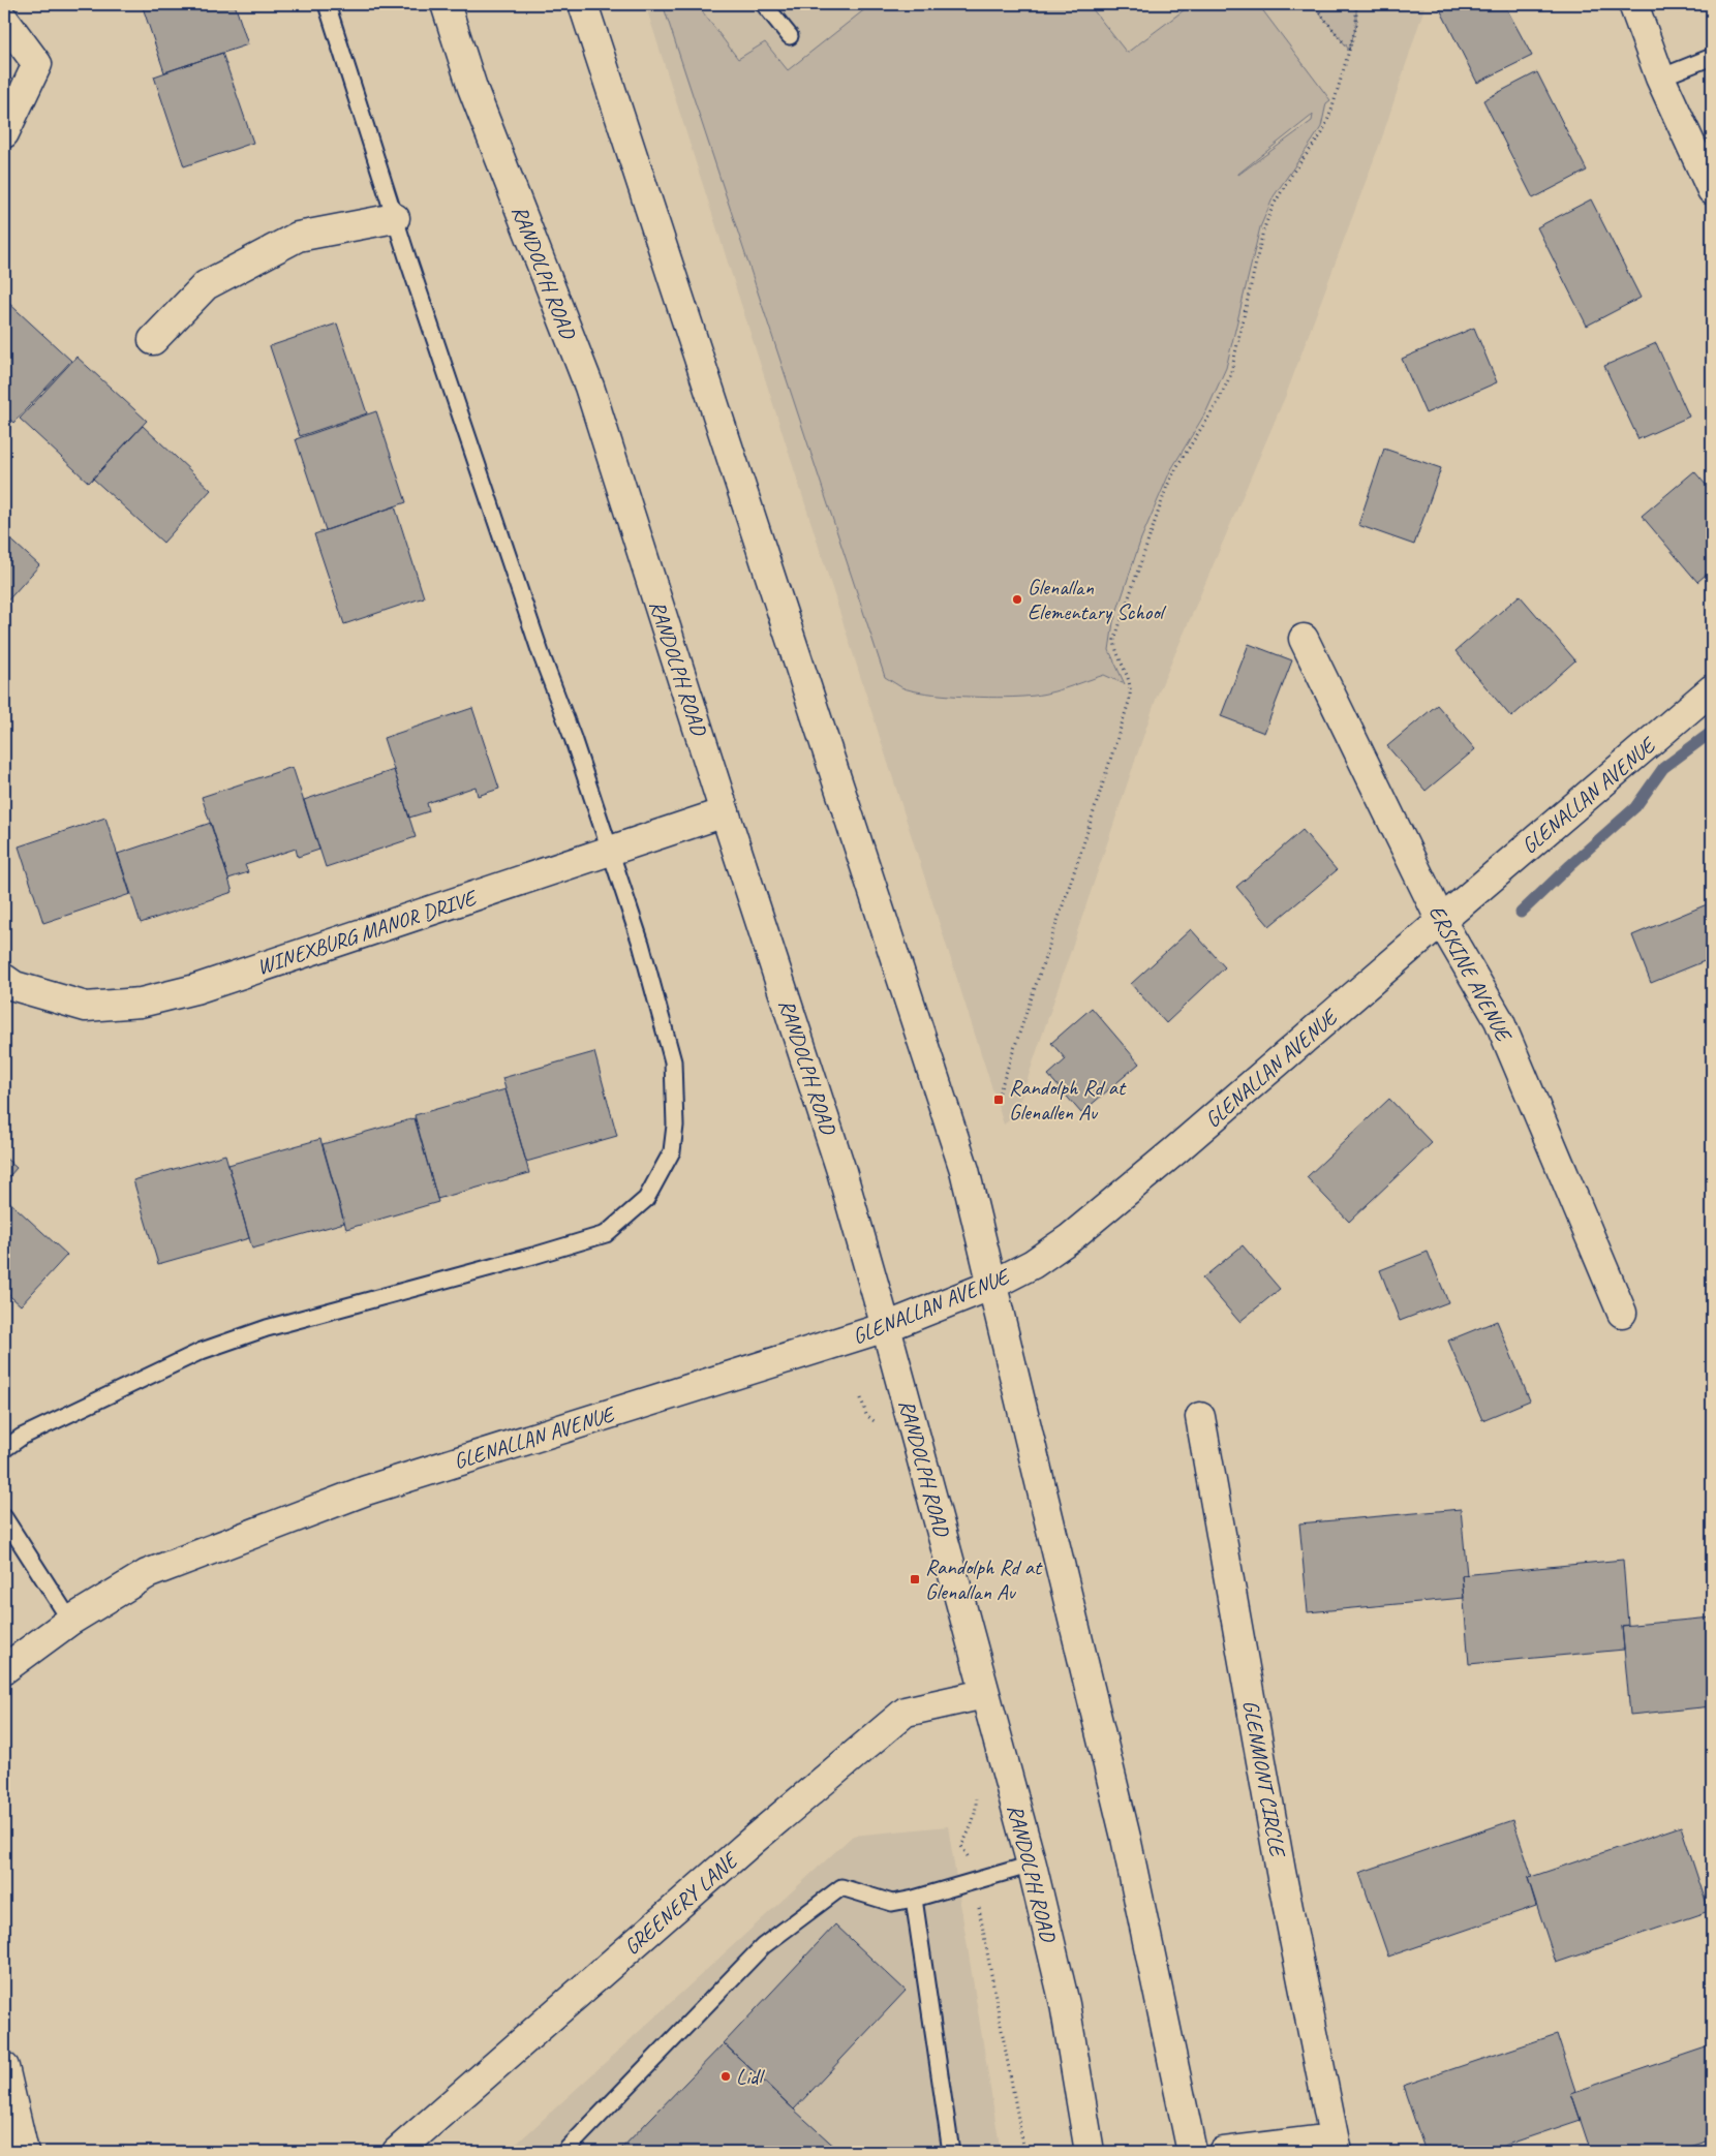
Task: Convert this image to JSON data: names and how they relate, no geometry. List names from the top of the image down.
{
  "streets": {
    "street": [
      "RANDOLPH ROAD",
      "GLENALLAN AVENUE",
      "WINEXBURG MANOR DRIVE",
      "ERSKINE AVENUE",
      "GLENMONT CIRCLE",
      "GREENERY LANE"
    ]
  },
  "crossings": [
    ["RANDOLPH ROAD", "GLENALLAN AVENUE"],
    ["RANDOLPH ROAD", "WINEXBURG MANOR DRIVE"],
    ["RANDOLPH ROAD", "GREENERY LANE"],
    ["GLENALLAN AVENUE", "ERSKINE AVENUE"]
  ],
  "places": {
    "other": ["Glenallan Elementary School", "Lidl"],
    "transit": ["Randolph Rd at Glenallen Av", "Randolph Rd at Glenallan Av"]
  }
}
